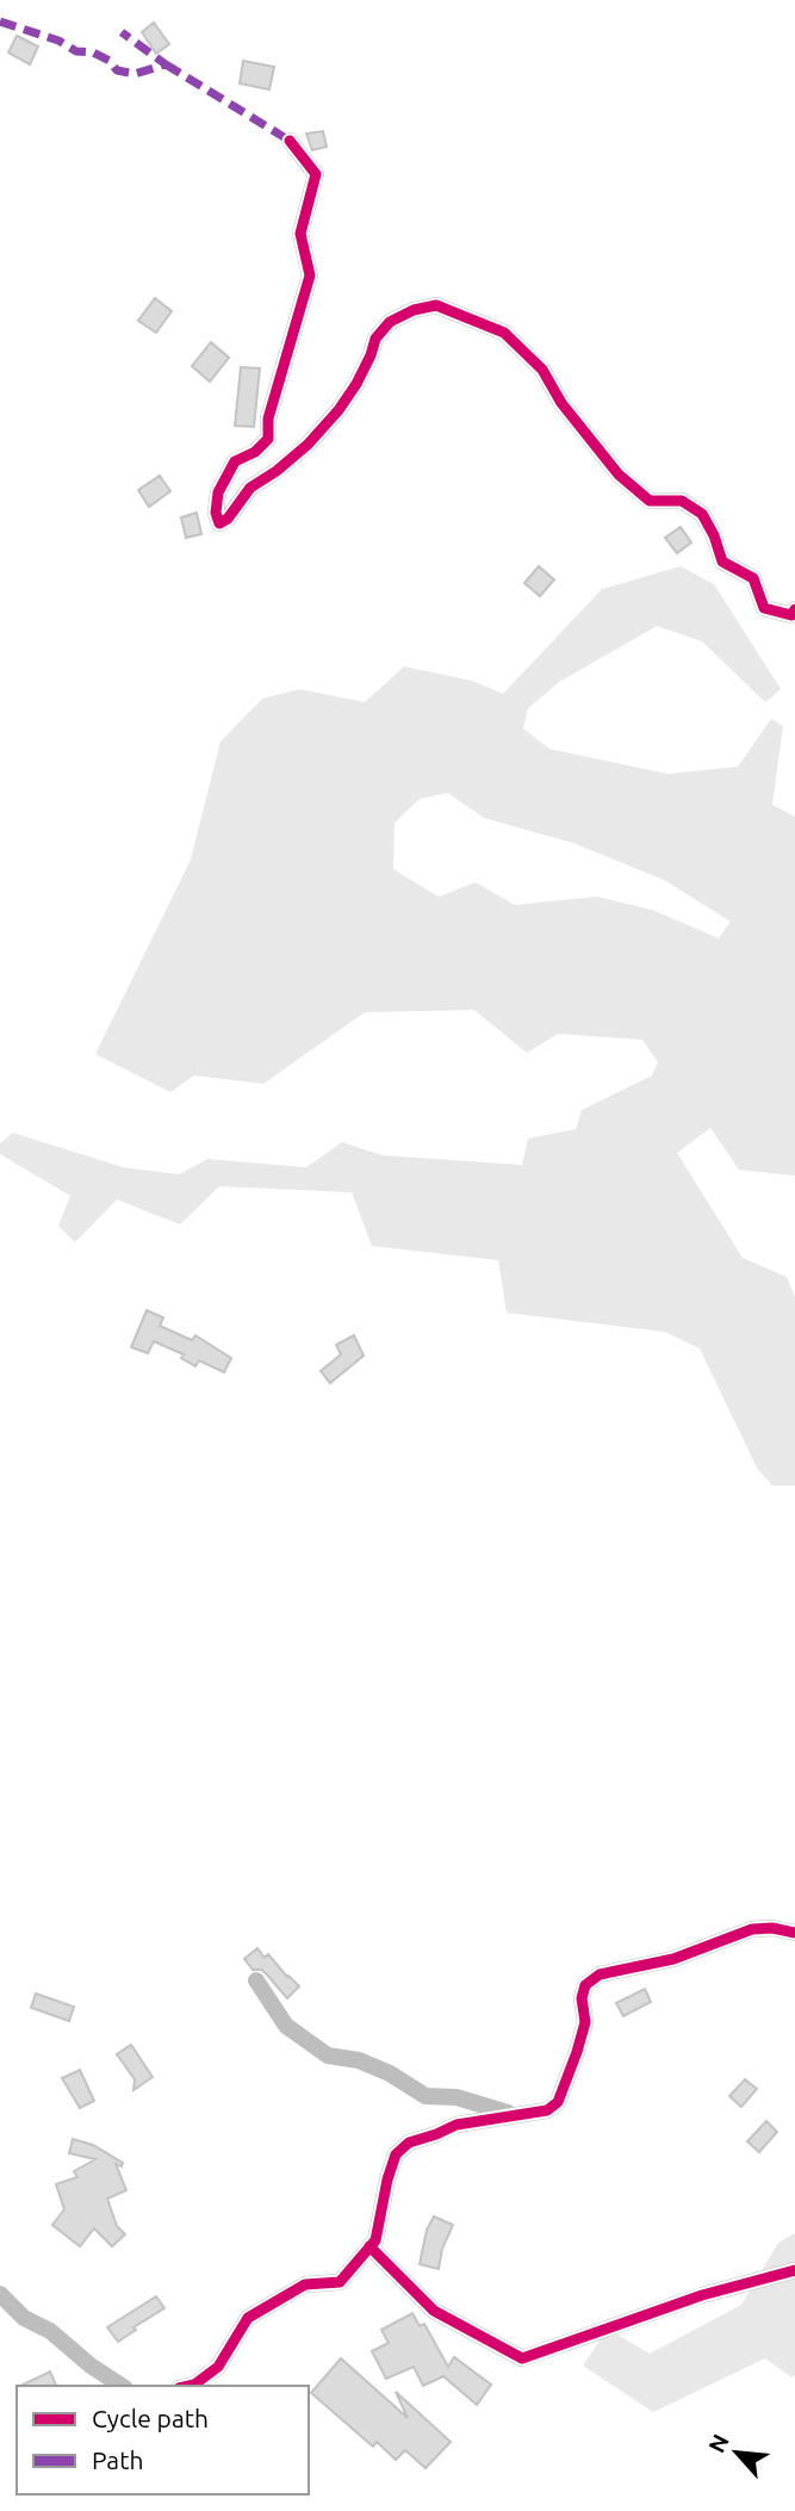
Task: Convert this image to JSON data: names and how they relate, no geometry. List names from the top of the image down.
{
  "legend": ["Cycle path", "Path"],
  "north": "top left"
}
